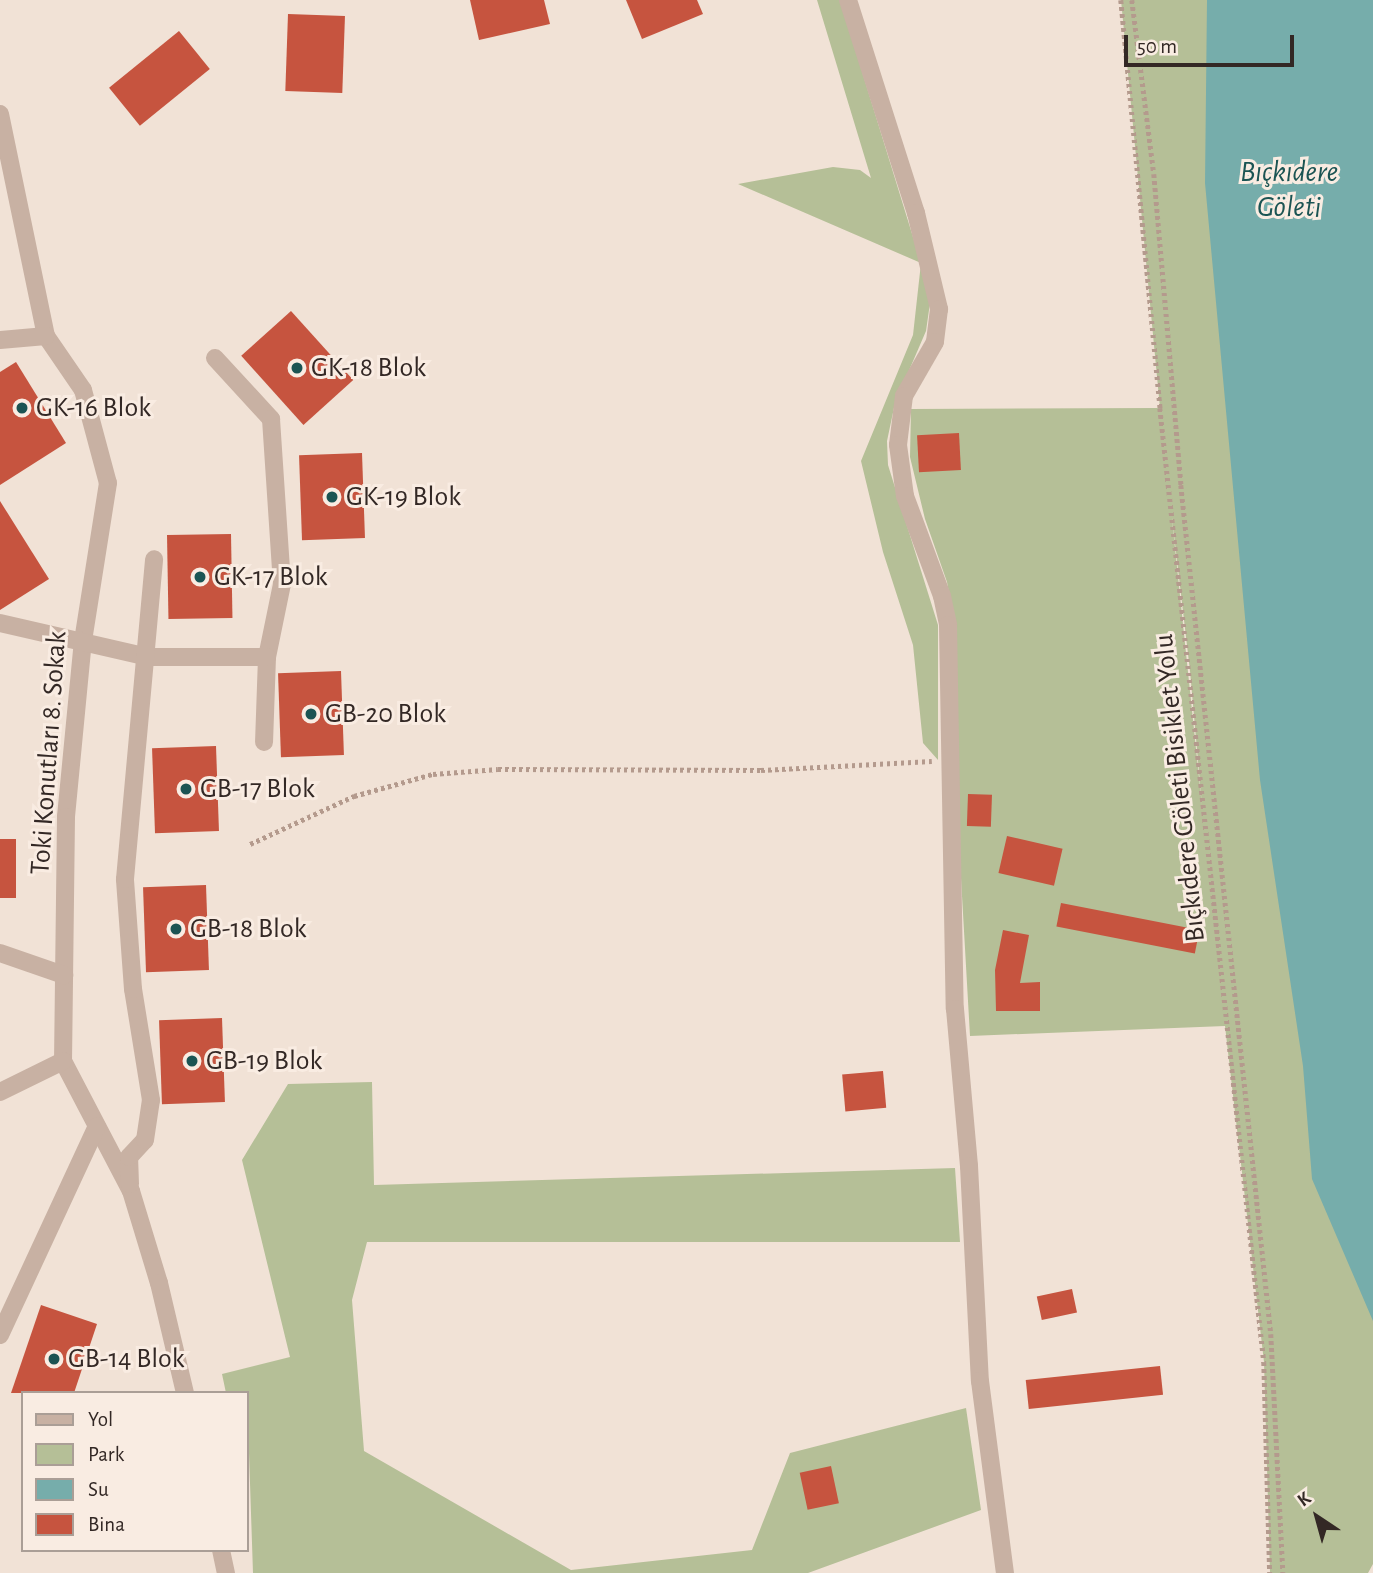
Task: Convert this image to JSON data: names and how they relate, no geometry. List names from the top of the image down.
{
  "streets": {
    "street": ["Toki Konutları 8. Sokak"],
    "path": ["Bıçkıdere Göleti Bisiklet Yolu"]
  },
  "water": ["Bıçkıdere Göleti"],
  "places": [
    "GK-18 Blok",
    "GK-16 Blok",
    "GK-19 Blok",
    "GK-17 Blok",
    "GB-20 Blok",
    "GB-17 Blok",
    "GB-18 Blok",
    "GB-19 Blok",
    "GB-14 Blok"
  ],
  "legend": [
    "Yol",
    "Park",
    "Su",
    "Bina"
  ],
  "scale_bar": "50 m",
  "north": "top left"
}
